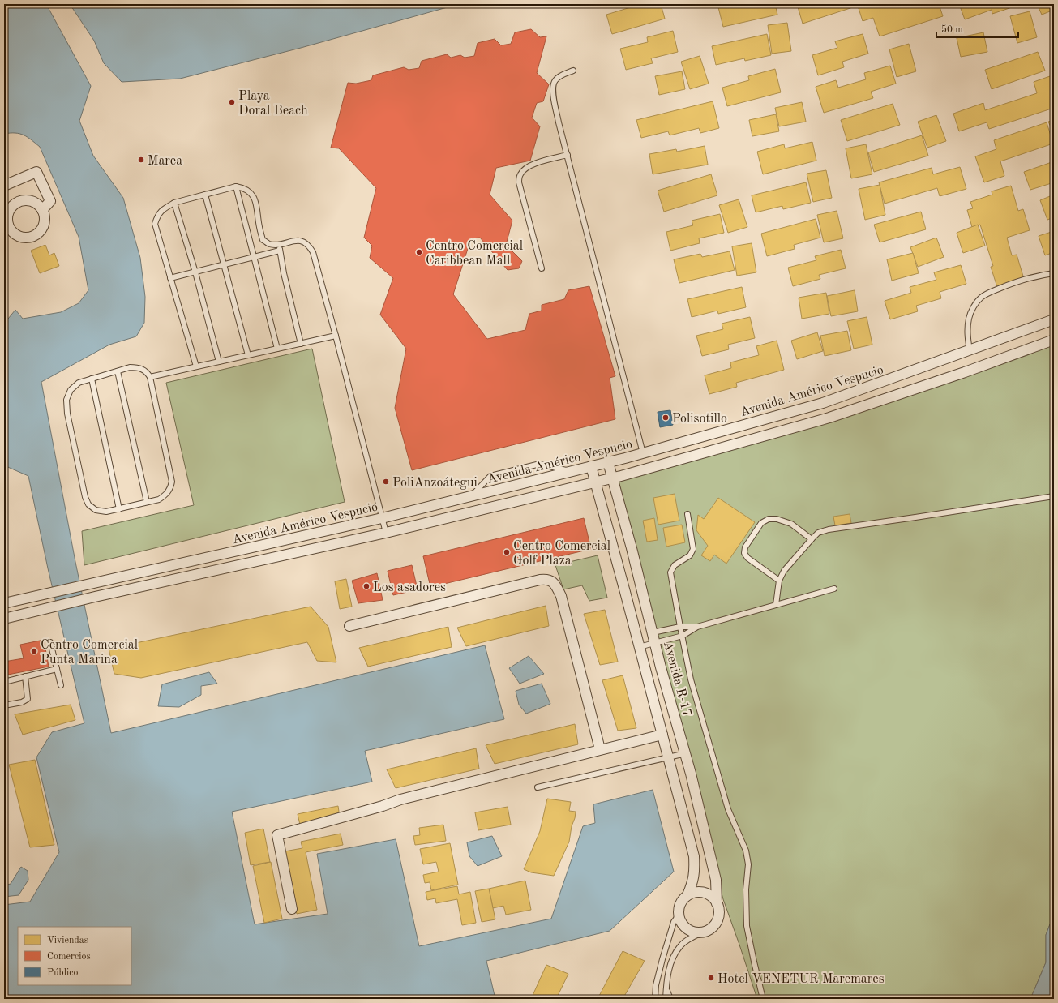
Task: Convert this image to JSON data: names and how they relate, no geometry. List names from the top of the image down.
{
  "streets": {
    "street": ["Avenida Américo Vespucio", "Avenida R-17"]
  },
  "crossings": [
    ["Avenida Américo Vespucio", "Avenida R-17"]
  ],
  "places": [
    "Playa Doral Beach",
    "Marea",
    "Centro Comercial Caribbean Mall",
    "Polisotillo",
    "PoliAnzoátegui",
    "Centro Comercial Golf Plaza",
    "Los asadores",
    "Centro Comercial Punta Marina",
    "Hotel VENETUR Maremares"
  ],
  "legend": ["Viviendas", "Comercios", "Público"],
  "scale_bar": "50 m"
}
